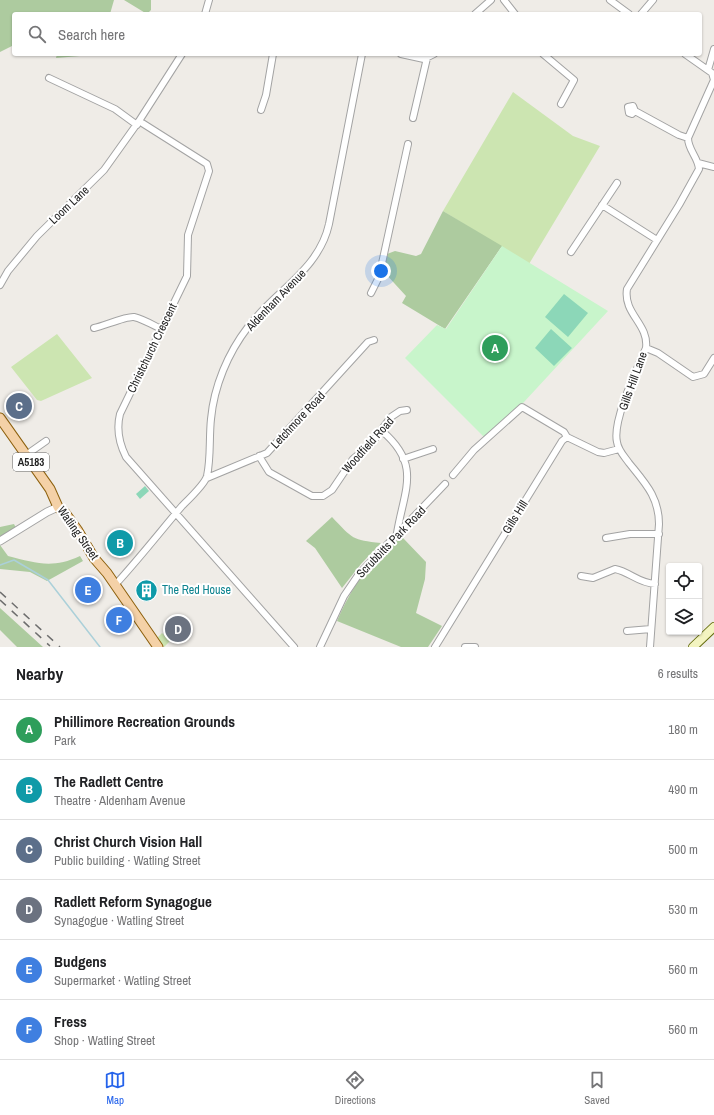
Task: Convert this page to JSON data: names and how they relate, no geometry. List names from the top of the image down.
{
  "streets": {
    "main road": ["A5183", "Watling Street"],
    "street": [
      "Loom Lane",
      "Aldenham Avenue",
      "Christchurch Crescent",
      "Gills Hill Lane",
      "Letchmore Road",
      "Woodfield Road",
      "Gills Hill",
      "Scrubbitts Park Road"
    ]
  },
  "crossings": [
    ["Loom Lane", "Christchurch Crescent"],
    ["Aldenham Avenue", "Letchmore Road"],
    ["Letchmore Road", "Woodfield Road"]
  ],
  "places": {
    "building": ["The Red House"]
  },
  "page": {
    "search": "Search here",
    "pins": [
      "A",
      "C",
      "B",
      "E",
      "F",
      "D"
    ],
    "heading": ["Nearby", "6 results"],
    "list": [
      {
        "mark": "A",
        "name": "Phillimore Recreation Grounds",
        "note": "Park",
        "value": "180 m"
      },
      {
        "mark": "B",
        "name": "The Radlett Centre",
        "note": "Theatre · Aldenham Avenue",
        "value": "490 m"
      },
      {
        "mark": "C",
        "name": "Christ Church Vision Hall",
        "note": "Public building · Watling Street",
        "value": "500 m"
      },
      {
        "mark": "D",
        "name": "Radlett Reform Synagogue",
        "note": "Synagogue · Watling Street",
        "value": "530 m"
      },
      {
        "mark": "E",
        "name": "Budgens",
        "note": "Supermarket · Watling Street",
        "value": "560 m"
      },
      {
        "mark": "F",
        "name": "Fress",
        "note": "Shop · Watling Street",
        "value": "560 m"
      }
    ],
    "nav": ["Map", "Directions", "Saved"]
  }
}
